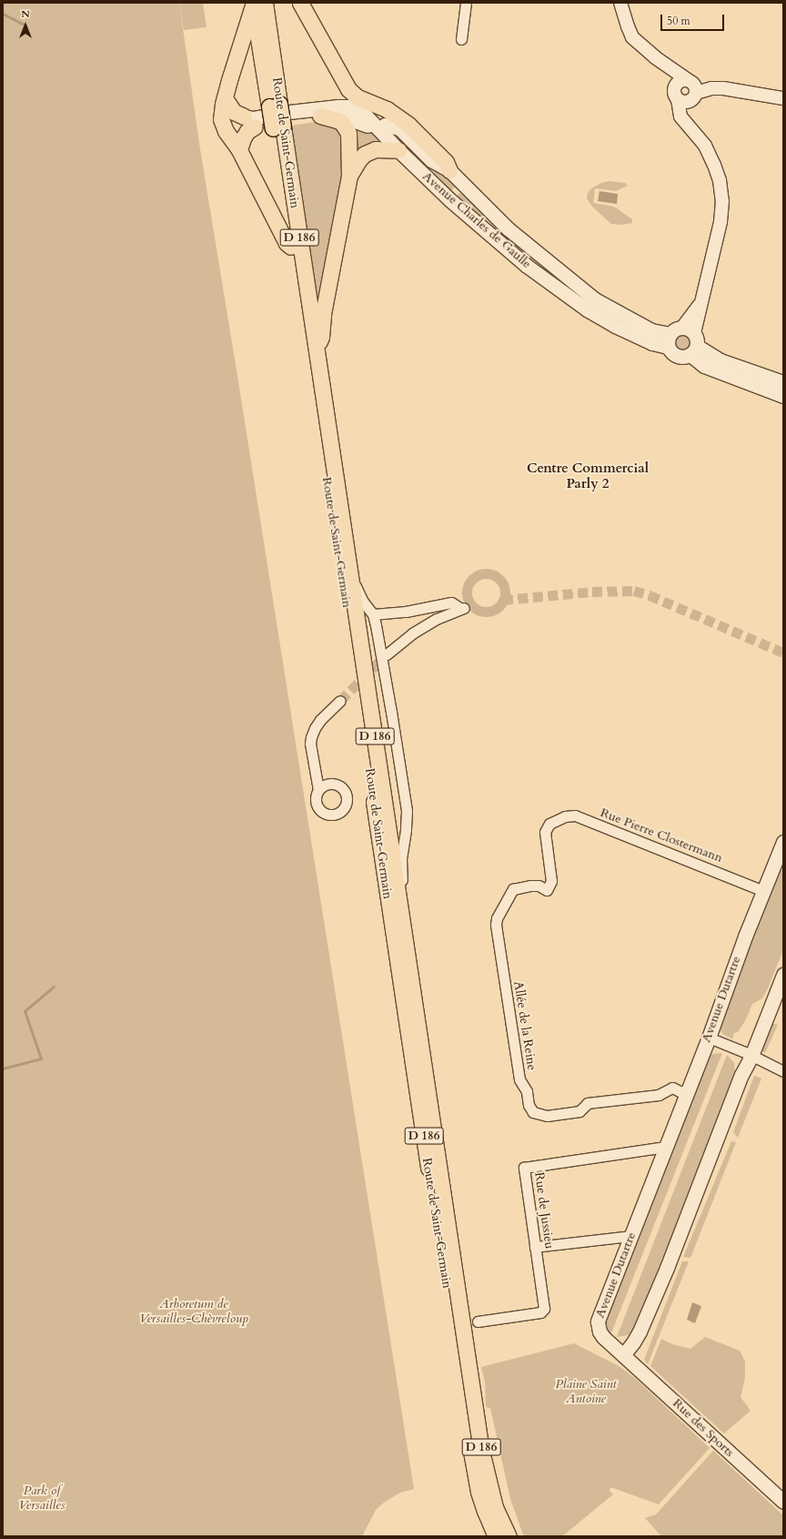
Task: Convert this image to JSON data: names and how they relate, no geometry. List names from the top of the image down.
{
  "streets": {
    "main road": [
      "Route de Saint-Germain",
      "Avenue Charles de Gaulle",
      "D 186",
      "Avenue Dutartre",
      "Rue des Sports"
    ],
    "street": ["Rue Pierre Clostermann", "Allée de la Reine", "Rue de Jussieu"]
  },
  "crossings": [
    ["Route de Saint-Germain", "Avenue Charles de Gaulle"],
    ["Rue Pierre Clostermann", "Avenue Dutartre"],
    ["Rue Pierre Clostermann", "Allée de la Reine"],
    ["Avenue Dutartre", "Allée de la Reine"],
    ["Avenue Dutartre", "Rue de Jussieu"],
    ["Avenue Dutartre", "Rue des Sports"]
  ],
  "districts": ["Centre Commercial Parly 2"],
  "parks": ["Arboretum de Versailles-Chèvreloup", "Plaine Saint Antoine", "Park of Versailles"],
  "scale_bar": "50 m",
  "north": "top"
}
